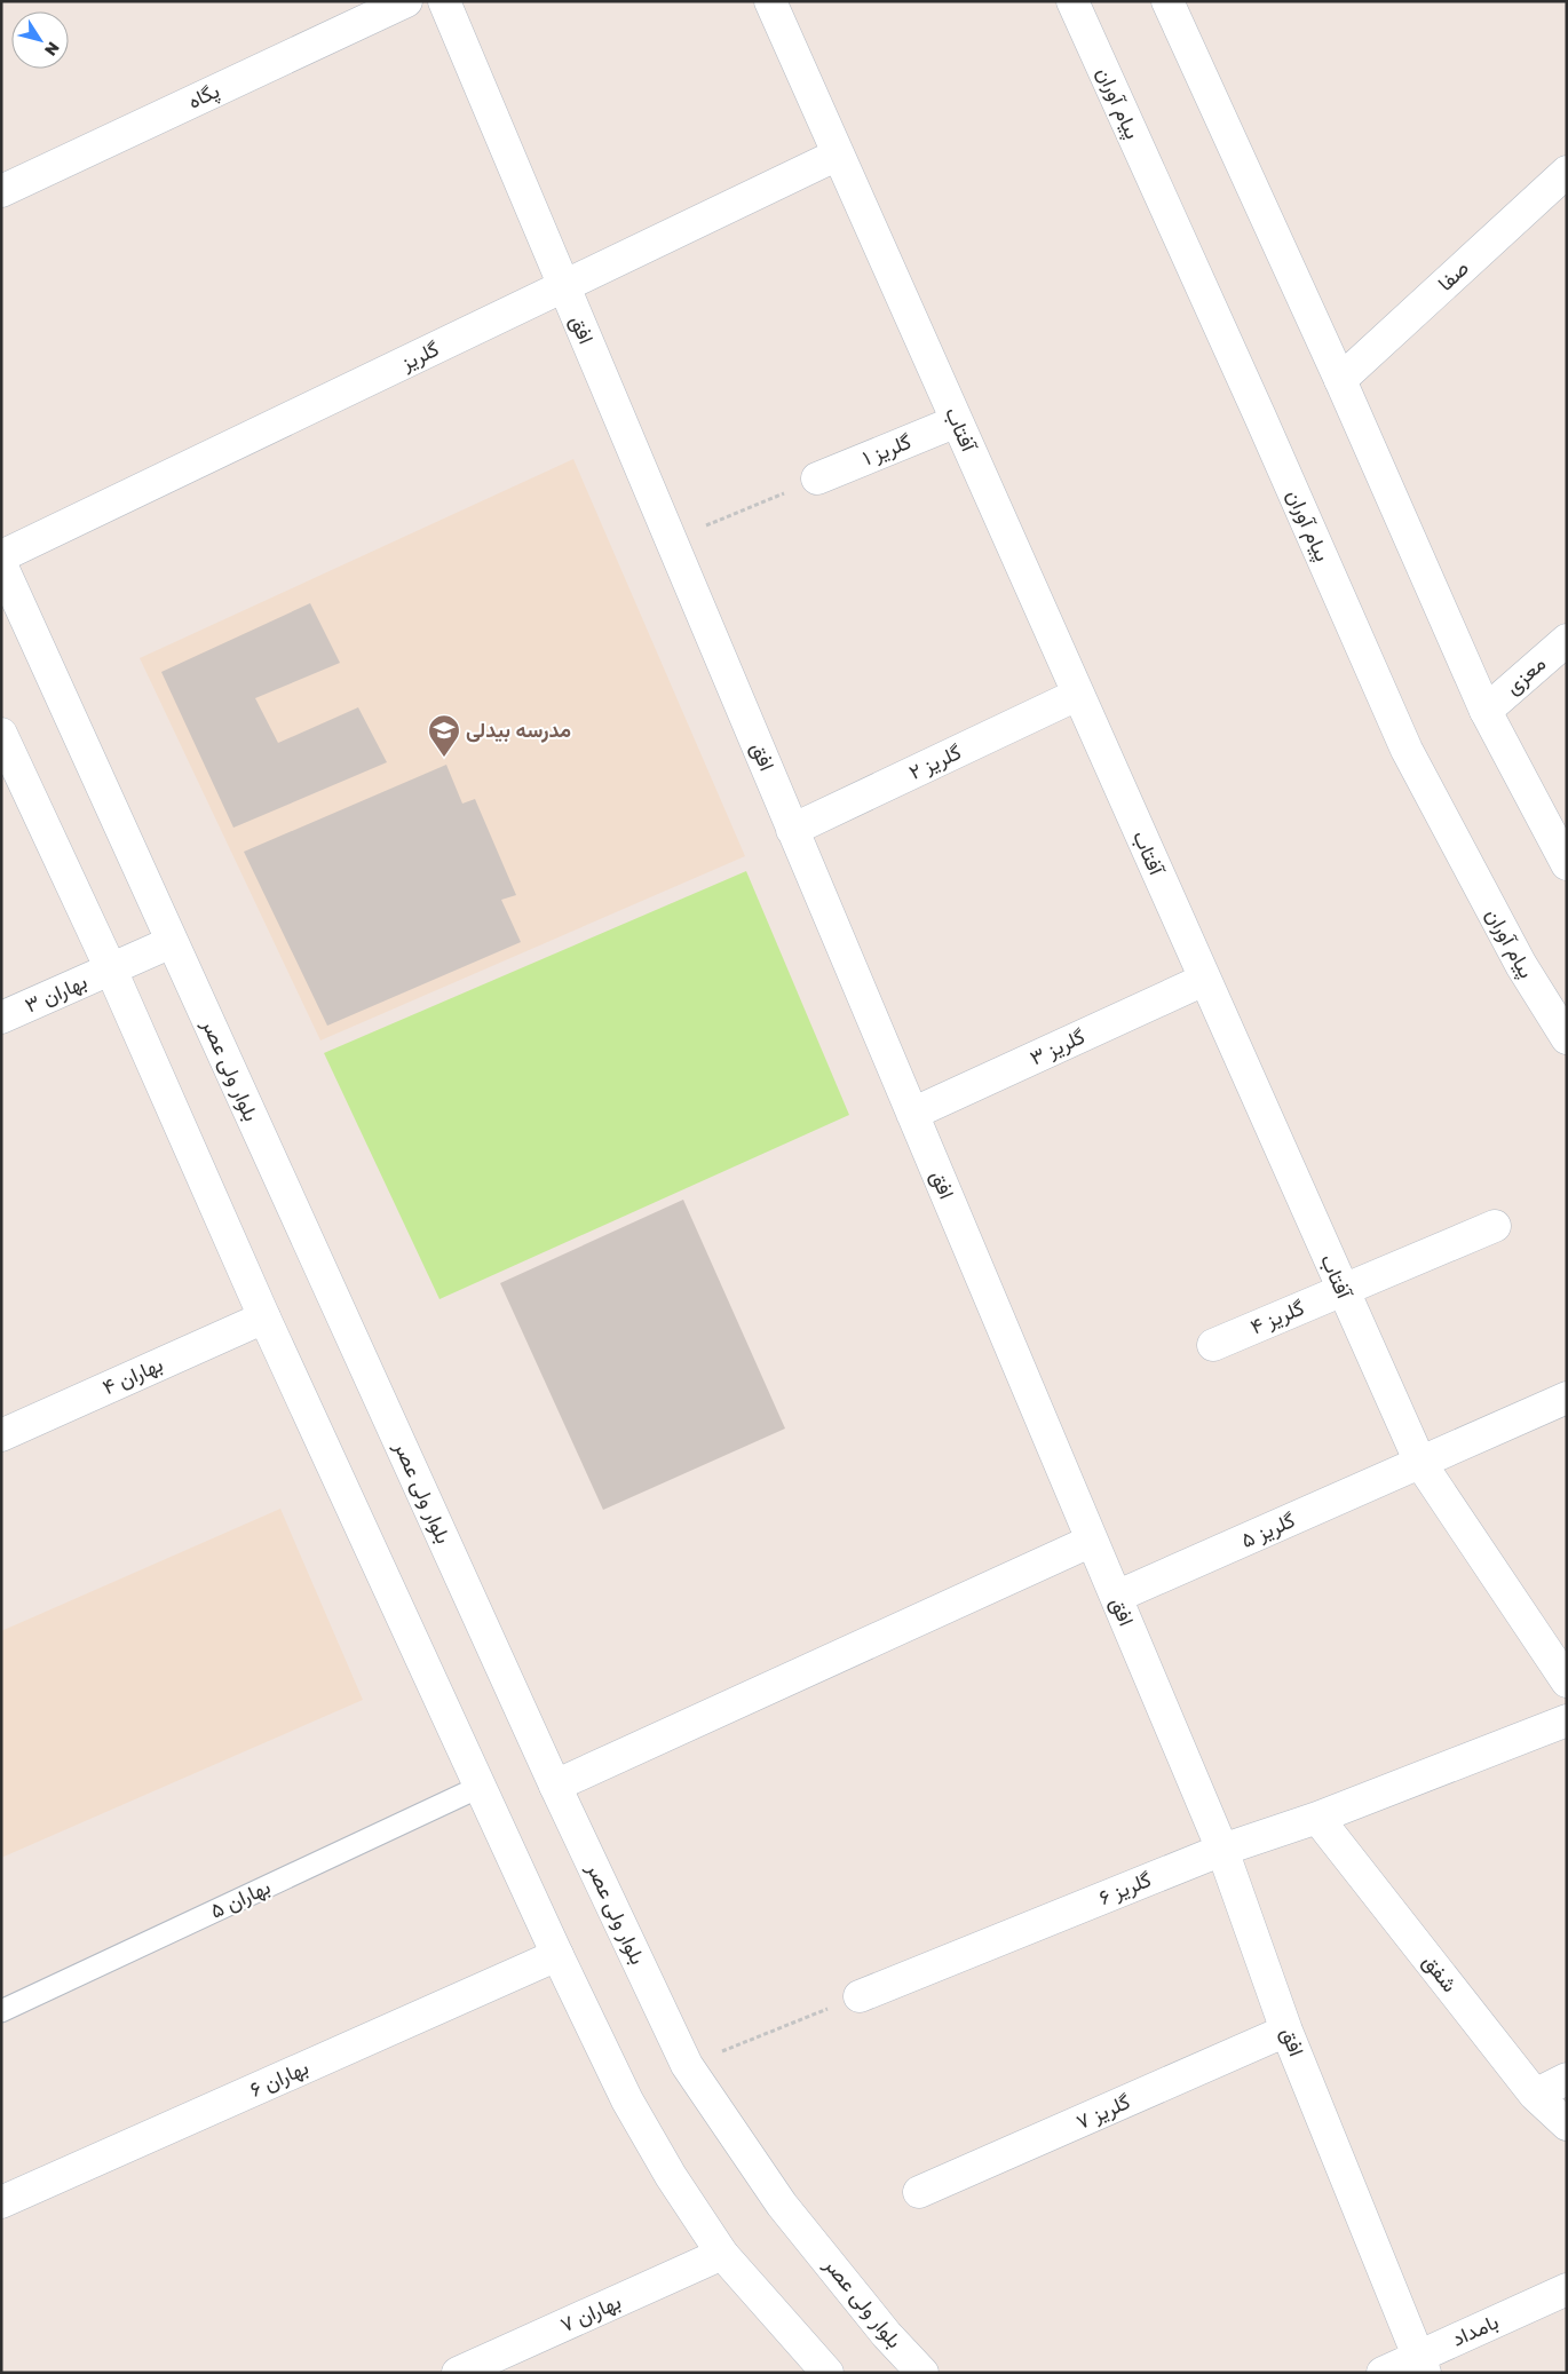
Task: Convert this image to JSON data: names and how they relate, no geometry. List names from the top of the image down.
{
  "streets": {
    "street": [
      "پگاه",
      "پیام آوران",
      "صفا",
      "افق",
      "گلریز",
      "آفتاب",
      "گلریز ۱",
      "معزی",
      "گلریز ۲",
      "بهاران ۳",
      "گلریز ۳",
      "بلوار ولی عصر",
      "گلریز ۴",
      "بهاران ۴",
      "گلریز ۵",
      "گلریز ۶",
      "شفق",
      "بهاران ۶",
      "گلریز ۷",
      "بهاران ۷",
      "بامداد"
    ],
    "lane": ["بهاران ۵"]
  },
  "crossings": [
    ["افق", "گلریز"],
    ["افق", "گلریز ۲"],
    ["افق", "گلریز ۳"],
    ["افق", "گلریز ۵"],
    ["افق", "گلریز ۶"],
    ["افق", "گلریز ۷"],
    ["افق", "بامداد"],
    ["گلریز", "آفتاب"],
    ["آفتاب", "گلریز ۱"],
    ["آفتاب", "گلریز ۲"],
    ["آفتاب", "گلریز ۳"],
    ["آفتاب", "گلریز ۴"],
    ["آفتاب", "گلریز ۵"],
    ["بهاران ۳", "بلوار ولی عصر"],
    ["گلریز ۶", "شفق"]
  ],
  "places": {
    "school or university": ["مدرسه بیدلی"]
  },
  "north": "bottom right"
}
